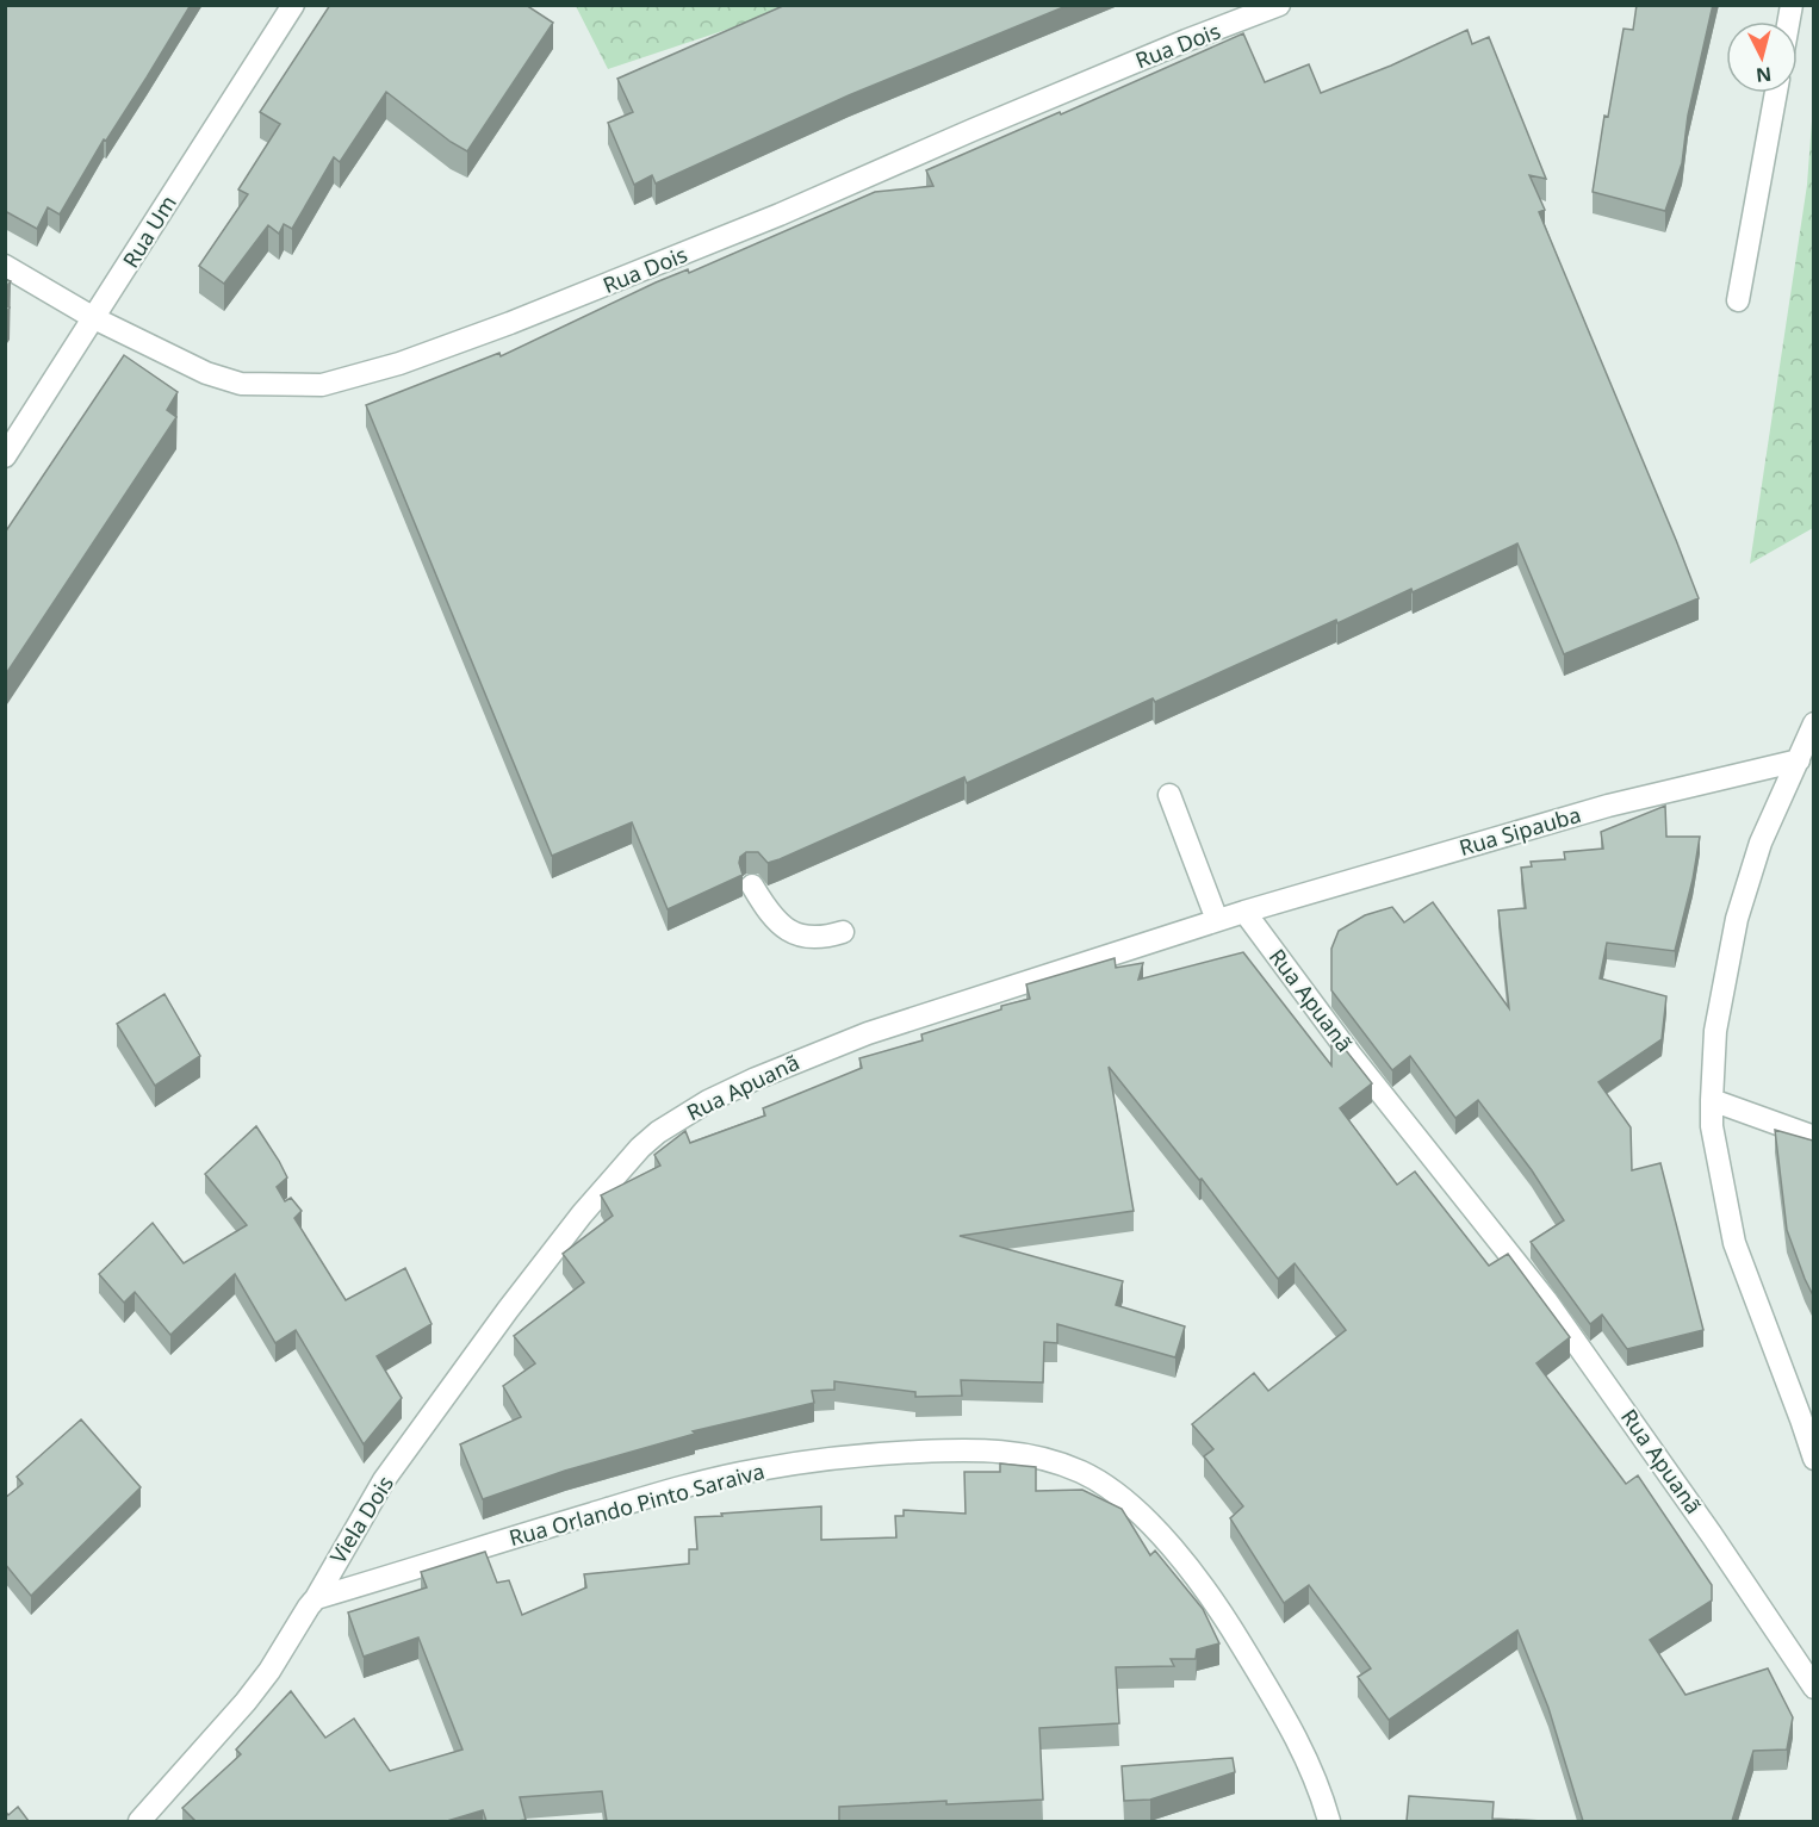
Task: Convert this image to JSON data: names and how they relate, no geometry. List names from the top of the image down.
{
  "streets": {
    "street": [
      "Rua Dois",
      "Rua Um",
      "Rua Sipauba",
      "Rua Apuanã",
      "Rua Orlando Pinto Saraiva",
      "Viela Dois"
    ]
  },
  "crossings": [
    ["Rua Dois", "Rua Um"],
    ["Rua Sipauba", "Rua Apuanã"],
    ["Rua Apuanã", "Viela Dois"],
    ["Rua Orlando Pinto Saraiva", "Viela Dois"]
  ],
  "north": "bottom"
}
